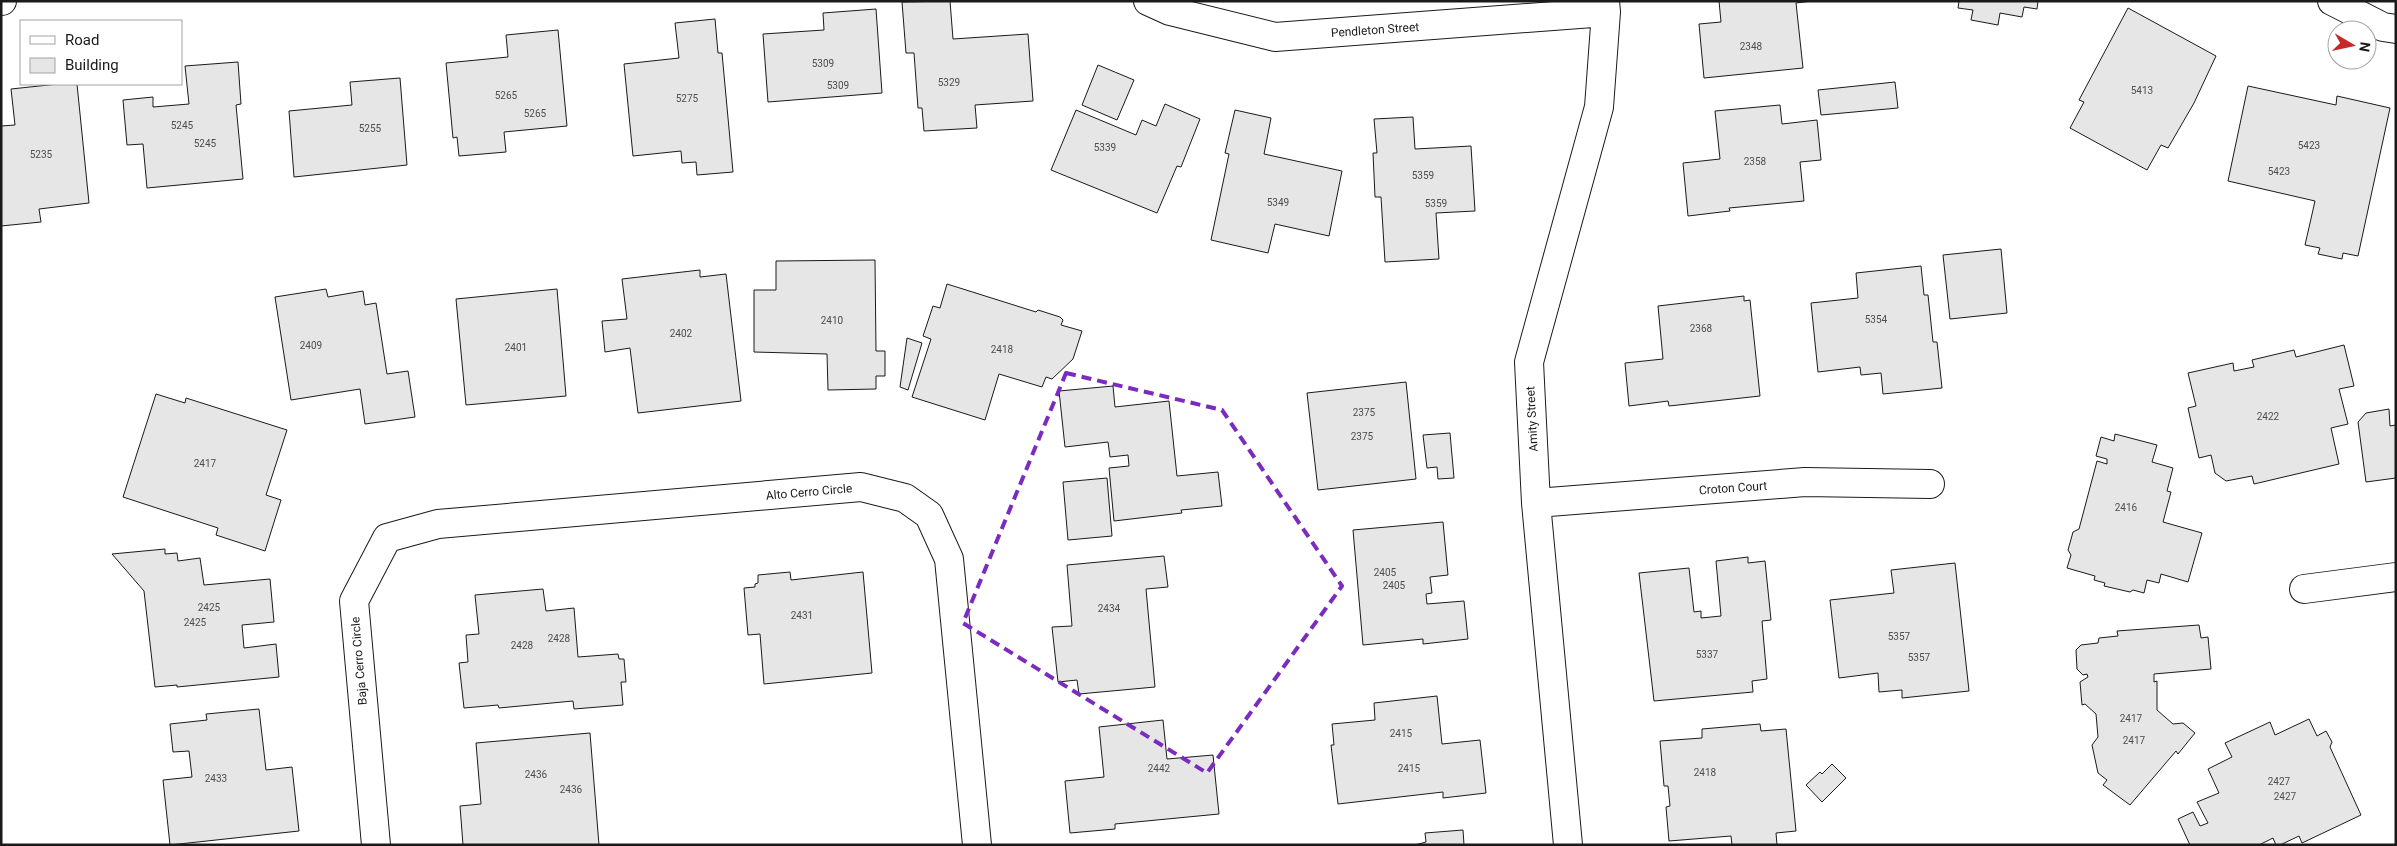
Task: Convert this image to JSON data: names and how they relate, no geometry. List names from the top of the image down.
{
  "streets": {
    "street": [
      "Pendleton Street",
      "Amity Street",
      "Croton Court",
      "Alto Cerro Circle",
      "Baja Cerro Circle"
    ]
  },
  "crossings": [
    ["Pendleton Street", "Amity Street"],
    ["Amity Street", "Croton Court"],
    ["Alto Cerro Circle", "Baja Cerro Circle"]
  ],
  "house_numbers": [
    "2348",
    "5309",
    "5329",
    "5309",
    "5413",
    "5265",
    "5275",
    "5265",
    "5245",
    "5255",
    "5245",
    "5423",
    "5339",
    "5235",
    "2358",
    "5423",
    "5359",
    "5349",
    "5359",
    "5354",
    "2410",
    "2368",
    "2402",
    "2409",
    "2401",
    "2418",
    "2375",
    "2422",
    "2375",
    "2417",
    "2416",
    "2405",
    "2405",
    "2425",
    "2434",
    "2431",
    "2425",
    "5357",
    "2428",
    "2428",
    "5337",
    "5357",
    "2417",
    "2415",
    "2417",
    "2442",
    "2415",
    "2418",
    "2436",
    "2433",
    "2427",
    "2436",
    "2427"
  ],
  "legend": ["Road", "Building"],
  "north": "right"
}
